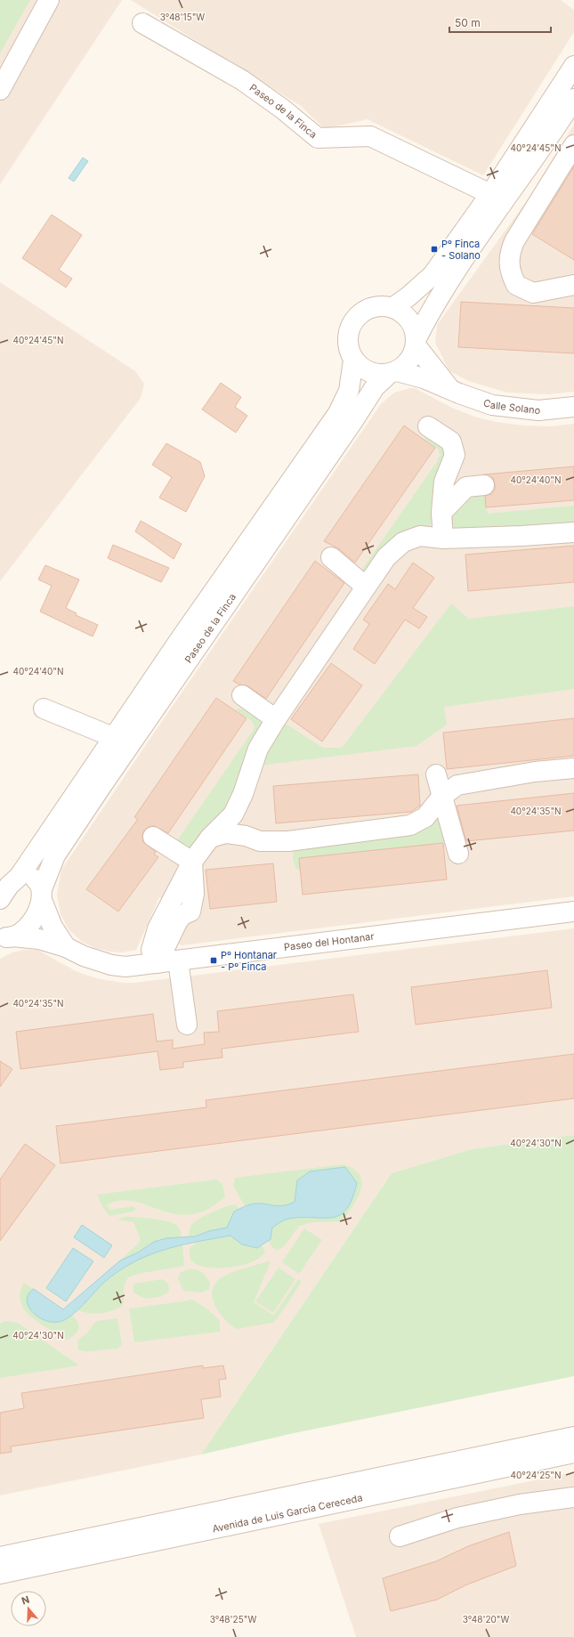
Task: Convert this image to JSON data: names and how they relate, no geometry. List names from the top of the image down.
{
  "streets": {
    "street": [
      "Paseo de la Finca",
      "Calle Solano",
      "Paseo del Hontanar",
      "Avenida de Luis García Cereceda"
    ]
  },
  "crossings": [
    ["Paseo de la Finca", "Calle Solano"],
    ["Paseo de la Finca", "Paseo del Hontanar"]
  ],
  "places": {
    "transit": ["Pº Finca - Solano", "Pº Hontanar - Pº Finca"]
  },
  "scale_bar": "50 m",
  "north": "top",
  "coordinates": [
    "3°48'15\"W",
    "40°24'45\"N",
    "40°24'40\"N",
    "40°24'35\"N",
    "40°24'30\"N",
    "40°24'25\"N",
    "3°48'25\"W",
    "3°48'20\"W"
  ]
}
